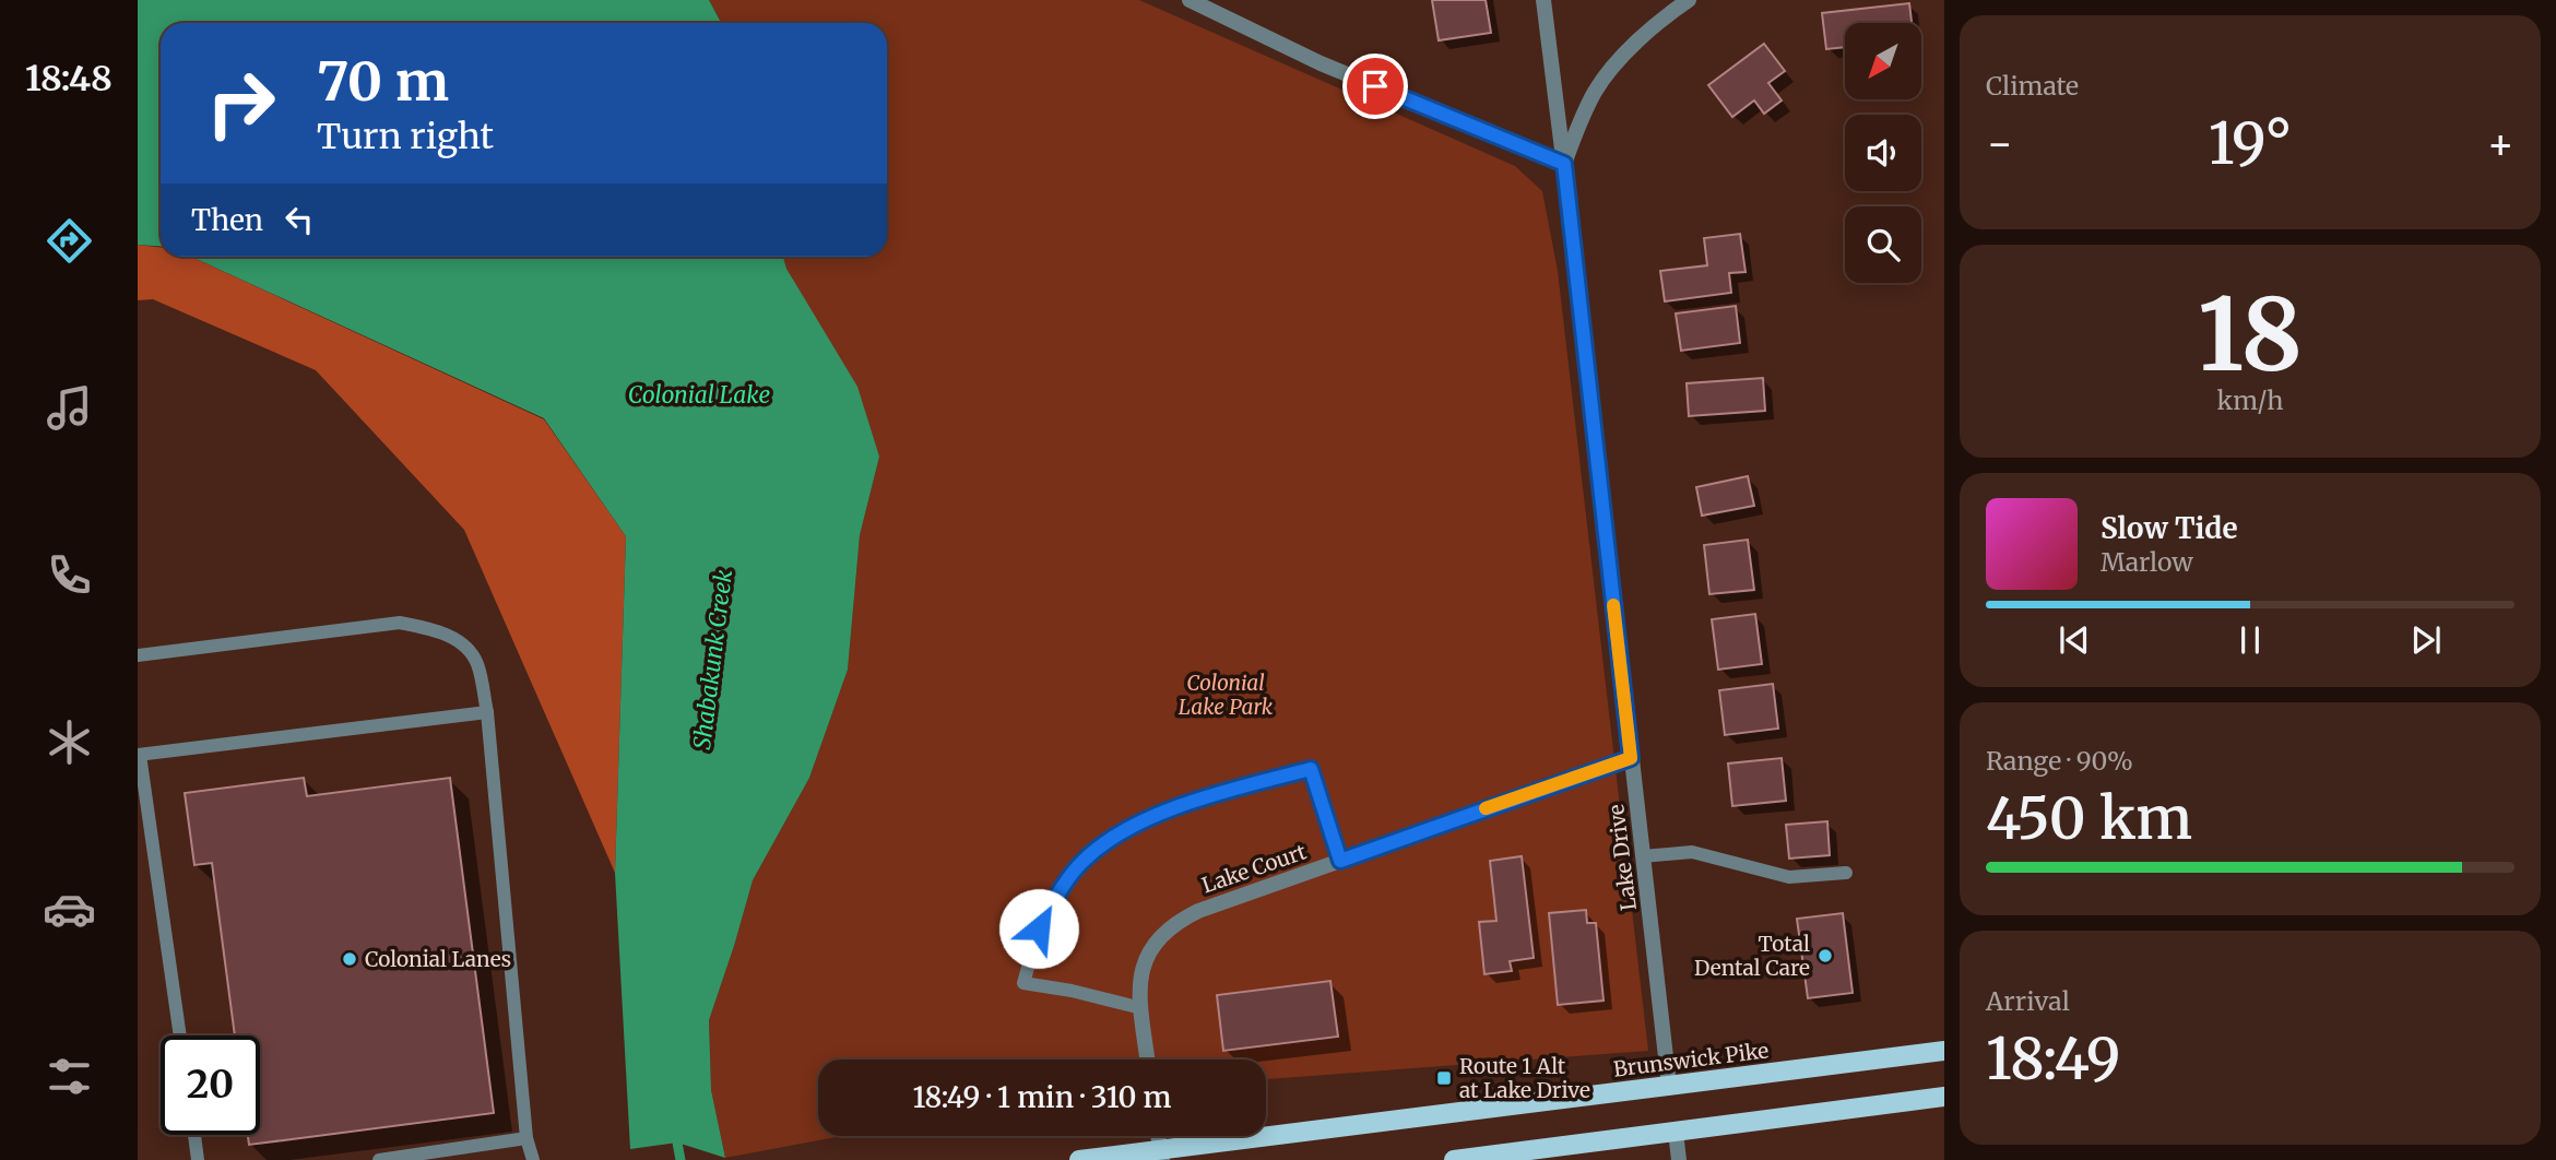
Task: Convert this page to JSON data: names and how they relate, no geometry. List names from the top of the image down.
{
  "streets": {
    "main road": ["Brunswick Pike"],
    "street": ["Lake Drive", "Lake Court"]
  },
  "crossings": [
    ["Lake Drive", "Lake Court"],
    ["Lake Drive", "Brunswick Pike"]
  ],
  "water": ["Colonial Lake", "Shabakunk Creek"],
  "parks": ["Colonial Lake Park"],
  "places": {
    "other": ["Total Dental Care", "Colonial Lanes"],
    "transit": ["Route 1 Alt at Lake Drive"]
  },
  "north": "bottom left",
  "page": {
    "tabs": "18:48",
    "tile": [
      "Climate",
      ["18", "km/h"],
      ["Range · 90%", "450 km"],
      ["Arrival", "18:49"]
    ],
    "turn": ["70 m", "Turn right"],
    "heat": ["−", "19°", "+"],
    "then": "Then",
    "song": ["Slow Tide", "Marlow"],
    "limit": "20",
    "trip": "18:49 · 1 min · 310 m"
  }
}
